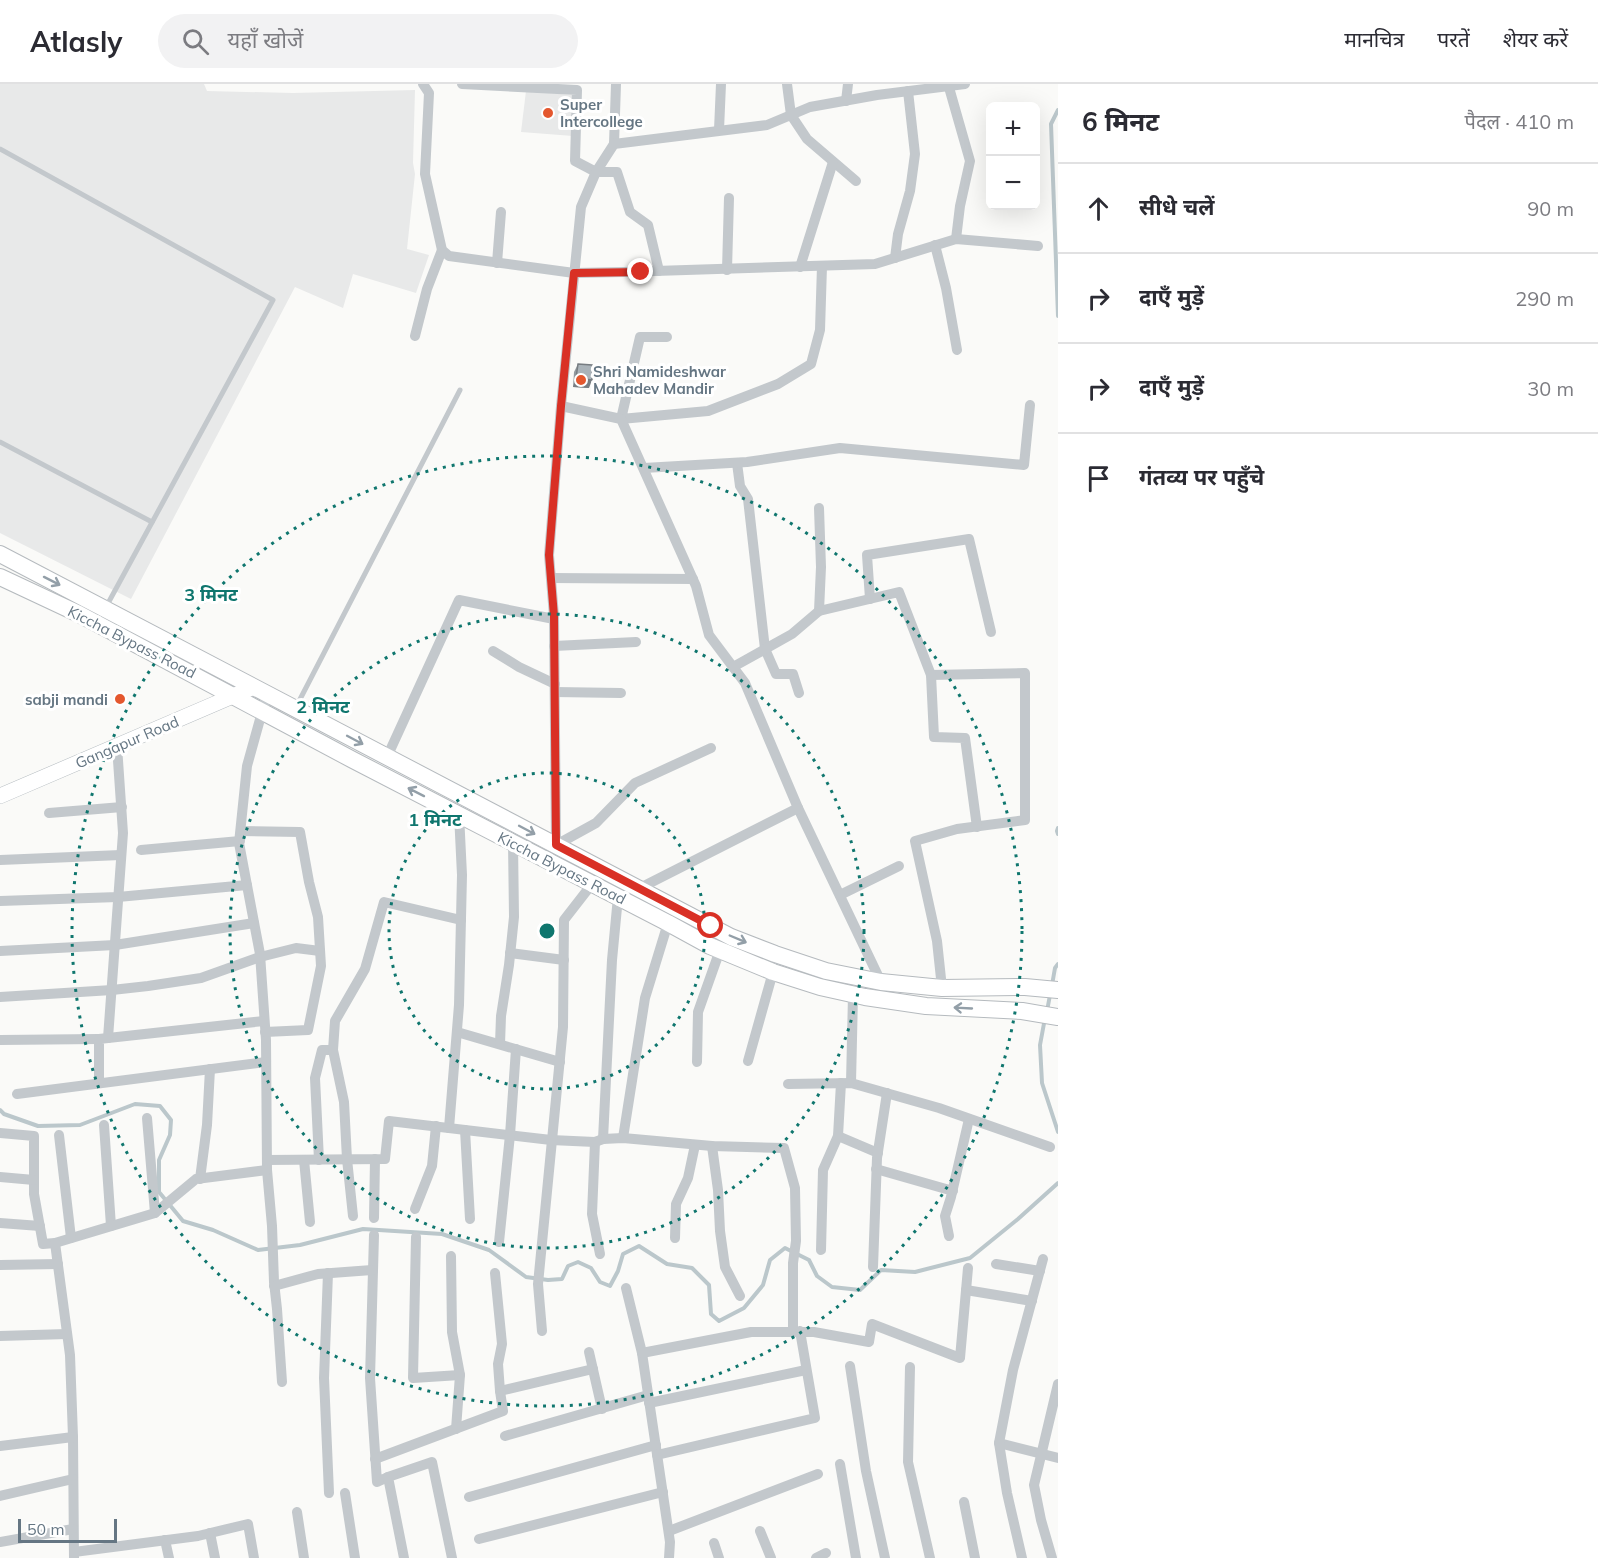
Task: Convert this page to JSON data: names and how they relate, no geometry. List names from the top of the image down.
{
  "streets": {
    "main road": ["Kiccha Bypass Road"],
    "street": ["Gangapur Road"]
  },
  "crossings": [
    ["Kiccha Bypass Road", "Gangapur Road"]
  ],
  "places": ["Super Intercollege", "Shri Namideshwar Mahadev Mandir", "sabji mandi"],
  "scale_bar": "50 m",
  "page": {
    "header": "Atlasly",
    "search": "यहाँ खोजें",
    "nav": ["मानचित्र", "परतें", "शेयर करें"],
    "heading": ["6 मिनट", "पैदल · 410 m"],
    "map_buttons": ["+", "−"],
    "list": [
      ["सीधे चलें", "90 m"],
      ["दाएँ मुड़ें", "290 m"],
      ["दाएँ मुड़ें", "30 m"],
      "गंतव्य पर पहुँचे"
    ],
    "scale": "50 m"
  },
  "rings": ["3 मिनट", "2 मिनट", "1 मिनट"]
}
